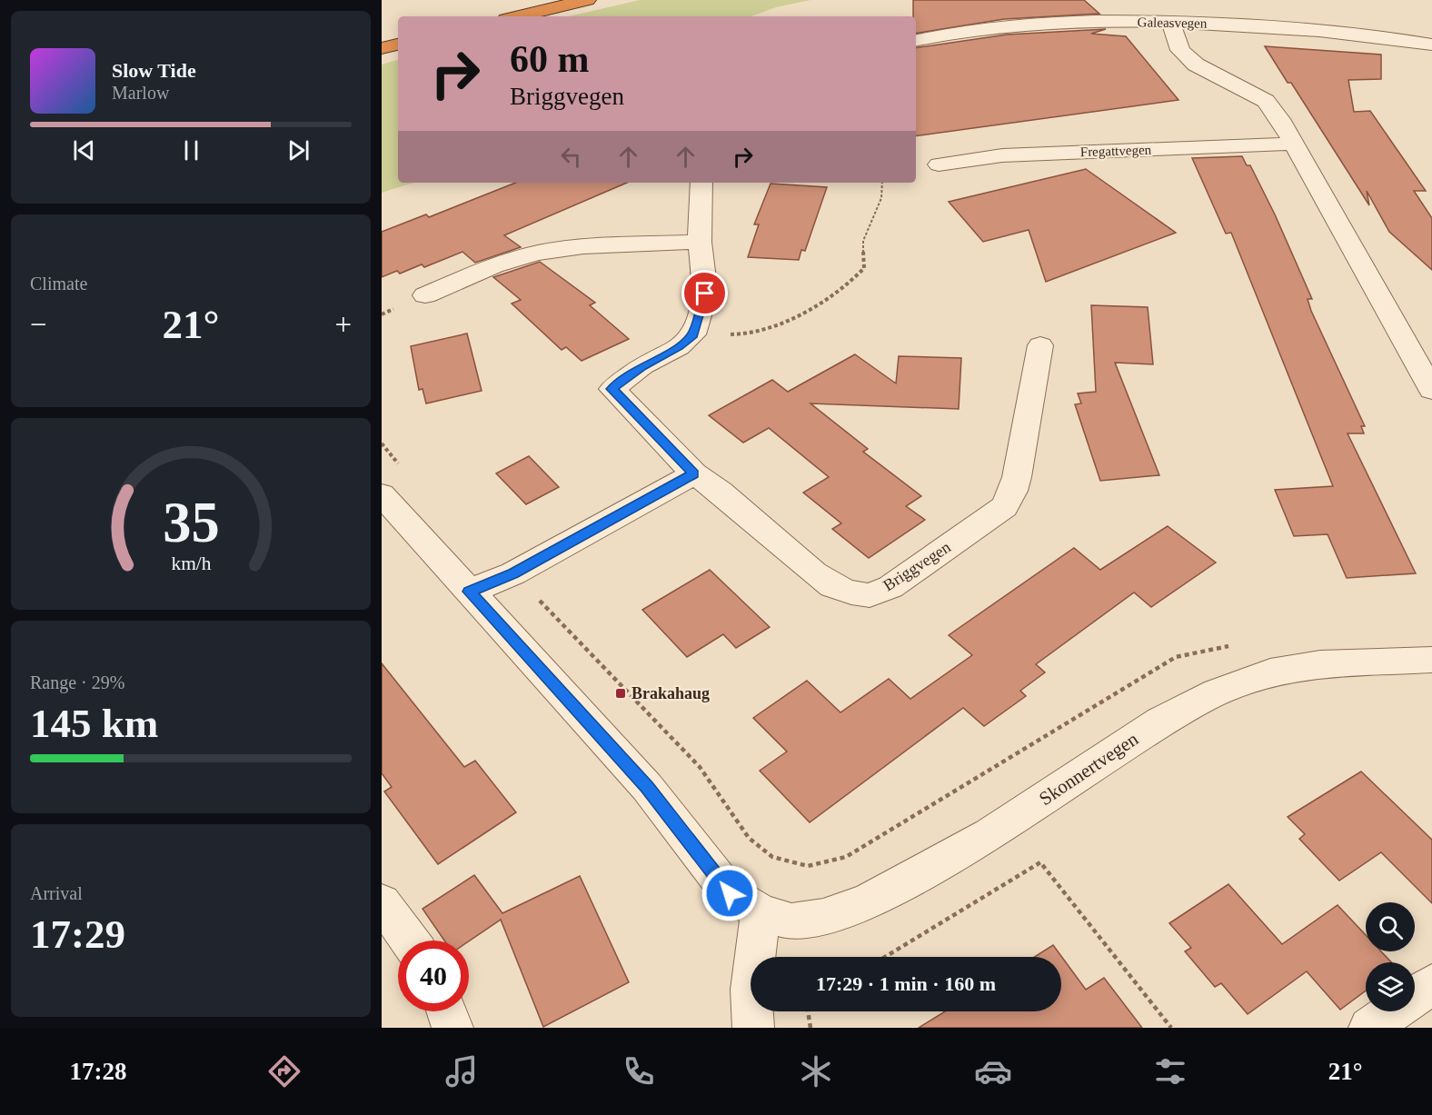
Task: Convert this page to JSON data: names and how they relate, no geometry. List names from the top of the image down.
{
  "streets": {
    "street": [
      "Galeasvegen",
      "Fregattvegen",
      "Briggvegen",
      "Skonnertvegen"
    ]
  },
  "places": {
    "transit": ["Brakahaug"]
  },
  "page": {
    "turn": ["60 m", "Briggvegen"],
    "song": ["Slow Tide", "Marlow"],
    "tile": [
      "Climate",
      ["Range · 29%", "145 km"],
      ["Arrival", "17:29"]
    ],
    "heat": ["−", "21°", "+"],
    "limit": "40",
    "trip": "17:29 · 1 min · 160 m",
    "tabs": ["17:28", "21°"],
    "gauge": ["35", "km/h"]
  }
}
